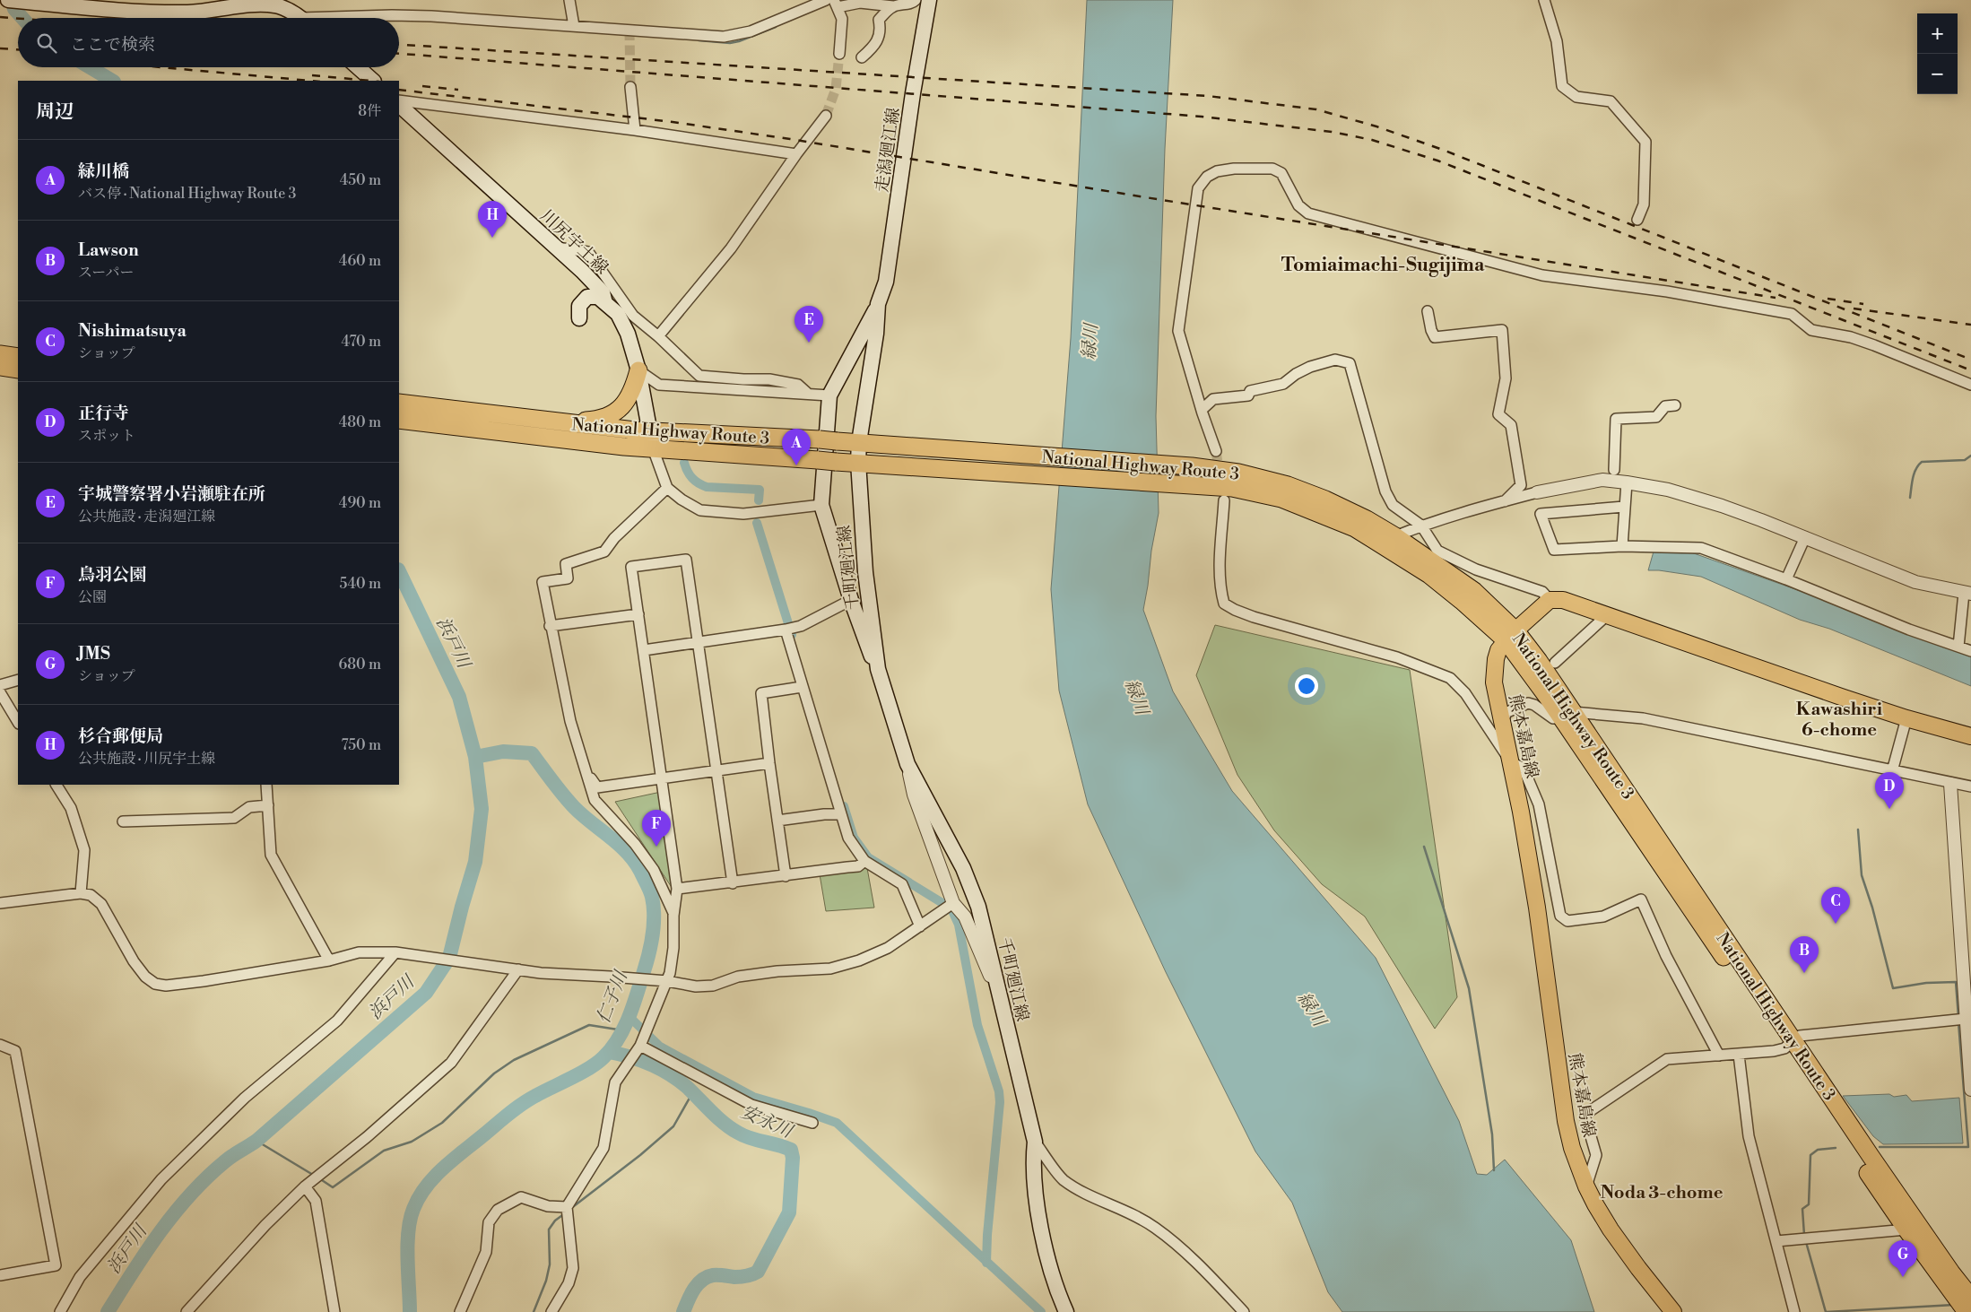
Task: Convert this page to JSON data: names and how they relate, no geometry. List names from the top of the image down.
{
  "streets": {
    "highway": ["National Highway Route 3"],
    "main road": [
      "走潟廻江線",
      "川尻宇土線",
      "千町廻江線",
      "熊本嘉島線"
    ]
  },
  "crossings": [
    ["走潟廻江線", "National Highway Route 3"],
    ["走潟廻江線", "千町廻江線"],
    ["川尻宇土線", "National Highway Route 3"],
    ["National Highway Route 3", "千町廻江線"],
    ["National Highway Route 3", "熊本嘉島線"]
  ],
  "districts": ["Tomiaimachi-Sugijima", "Kawashiri 6-chome", "Noda 3-chome"],
  "water": [
    "緑川",
    "浜戸川",
    "仁子川",
    "安永川"
  ],
  "page": {
    "map_buttons": ["+", "−"],
    "search": "ここで検索",
    "heading": ["周辺", "8件"],
    "list": [
      {
        "mark": "A",
        "name": "緑川橋",
        "note": "バス停 · National Highway Route 3",
        "value": "450 m"
      },
      {
        "mark": "B",
        "name": "Lawson",
        "note": "スーパー",
        "value": "460 m"
      },
      {
        "mark": "C",
        "name": "Nishimatsuya",
        "note": "ショップ",
        "value": "470 m"
      },
      {
        "mark": "D",
        "name": "正行寺",
        "note": "スポット",
        "value": "480 m"
      },
      {
        "mark": "E",
        "name": "宇城警察署小岩瀬駐在所",
        "note": "公共施設 · 走潟廻江線",
        "value": "490 m"
      },
      {
        "mark": "F",
        "name": "鳥羽公園",
        "note": "公園",
        "value": "540 m"
      },
      {
        "mark": "G",
        "name": "JMS",
        "note": "ショップ",
        "value": "680 m"
      },
      {
        "mark": "H",
        "name": "杉合郵便局",
        "note": "公共施設 · 川尻宇土線",
        "value": "750 m"
      }
    ],
    "pins": [
      "H",
      "E",
      "A",
      "D",
      "F",
      "C",
      "B",
      "G"
    ]
  }
}
